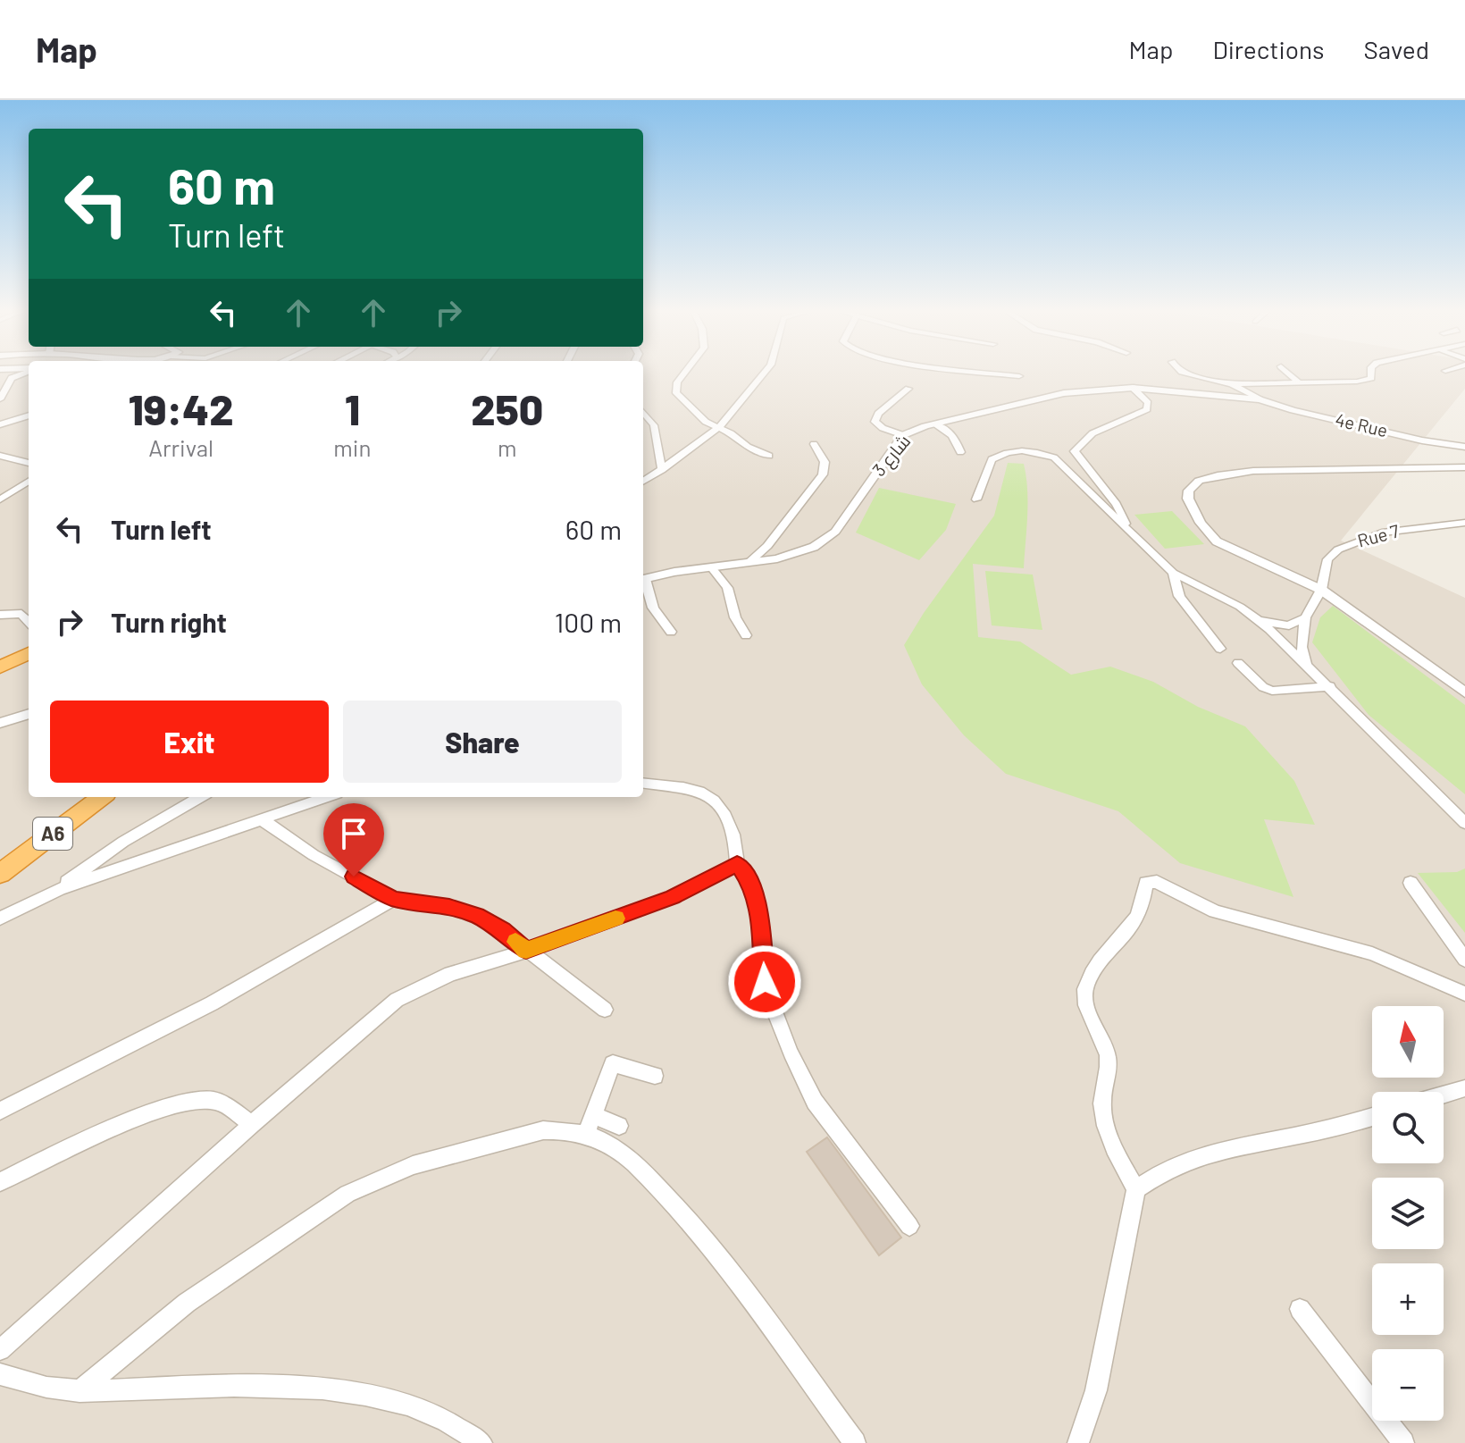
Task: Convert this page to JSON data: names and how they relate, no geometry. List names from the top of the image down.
{
  "streets": {
    "highway": ["A6"],
    "street": ["4e Rue", "شارع 3", "Rue 7"]
  },
  "crossings": [
    ["4e Rue", "شارع 3"]
  ],
  "north": "top",
  "page": {
    "header": "Map",
    "nav": ["Map", "Directions", "Saved"],
    "turn": ["60 m", "Turn left"],
    "eta": [
      "19:42",
      "Arrival",
      "1",
      "min",
      "250",
      "m"
    ],
    "list": [
      {
        "name": "Turn left",
        "value": "60 m"
      },
      {
        "name": "Turn right",
        "value": "100 m"
      }
    ],
    "buttons": ["Exit", "Share"],
    "map_buttons": ["+", "−"]
  }
}
